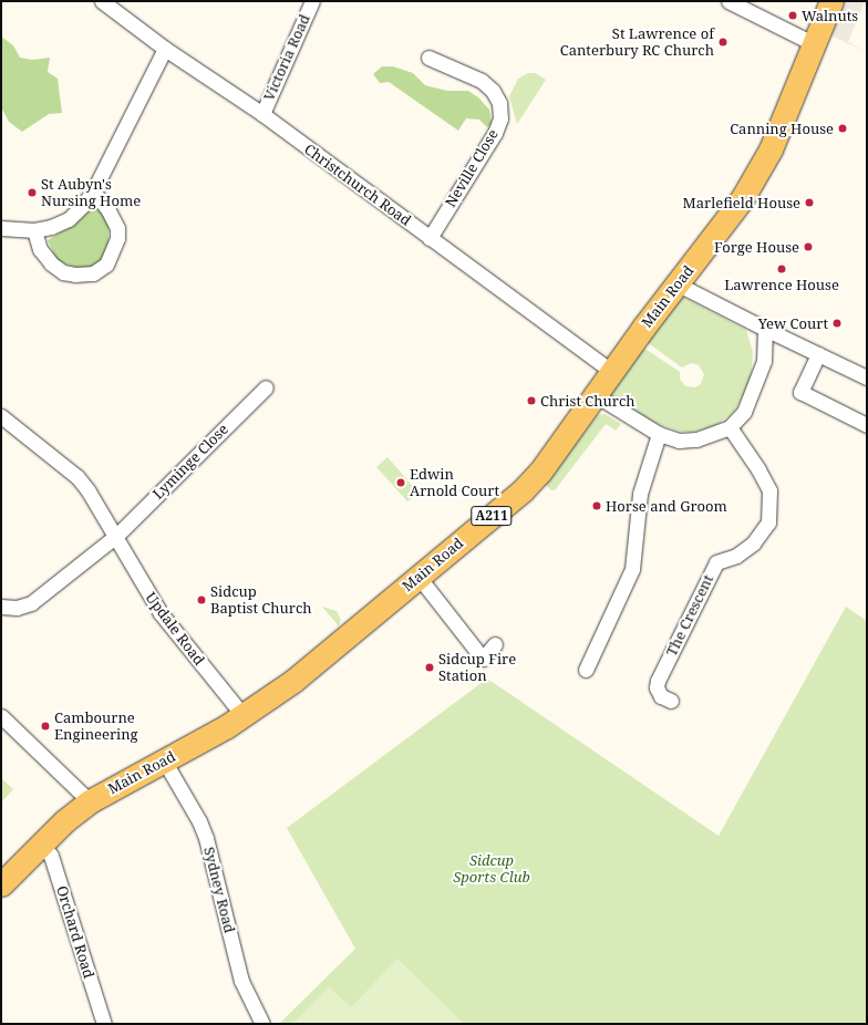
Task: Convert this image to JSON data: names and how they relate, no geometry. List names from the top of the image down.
{
  "streets": {
    "main road": ["Main Road", "A211"],
    "street": [
      "Victoria Road",
      "Neville Close",
      "Christchurch Road",
      "Lyminge Close",
      "The Crescent",
      "Updale Road",
      "Sydney Road",
      "Orchard Road"
    ]
  },
  "crossings": [
    ["Victoria Road", "Christchurch Road"],
    ["Neville Close", "Christchurch Road"],
    ["Christchurch Road", "Main Road"],
    ["Christchurch Road", "The Crescent"],
    ["Main Road", "The Crescent"],
    ["Main Road", "Updale Road"],
    ["Main Road", "Sydney Road"],
    ["Main Road", "Orchard Road"],
    ["Lyminge Close", "Updale Road"]
  ],
  "parks": ["Sidcup Sports Club"],
  "places": [
    "Walnuts",
    "St Lawrence of Canterbury RC Church",
    "Canning House",
    "St Aubyn's Nursing Home",
    "Marlefield House",
    "Forge House",
    "Lawrence House",
    "Yew Court",
    "Christ Church",
    "Edwin Arnold Court",
    "Horse and Groom",
    "Sidcup Baptist Church",
    "Sidcup Fire Station",
    "Cambourne Engineering"
  ]
}
